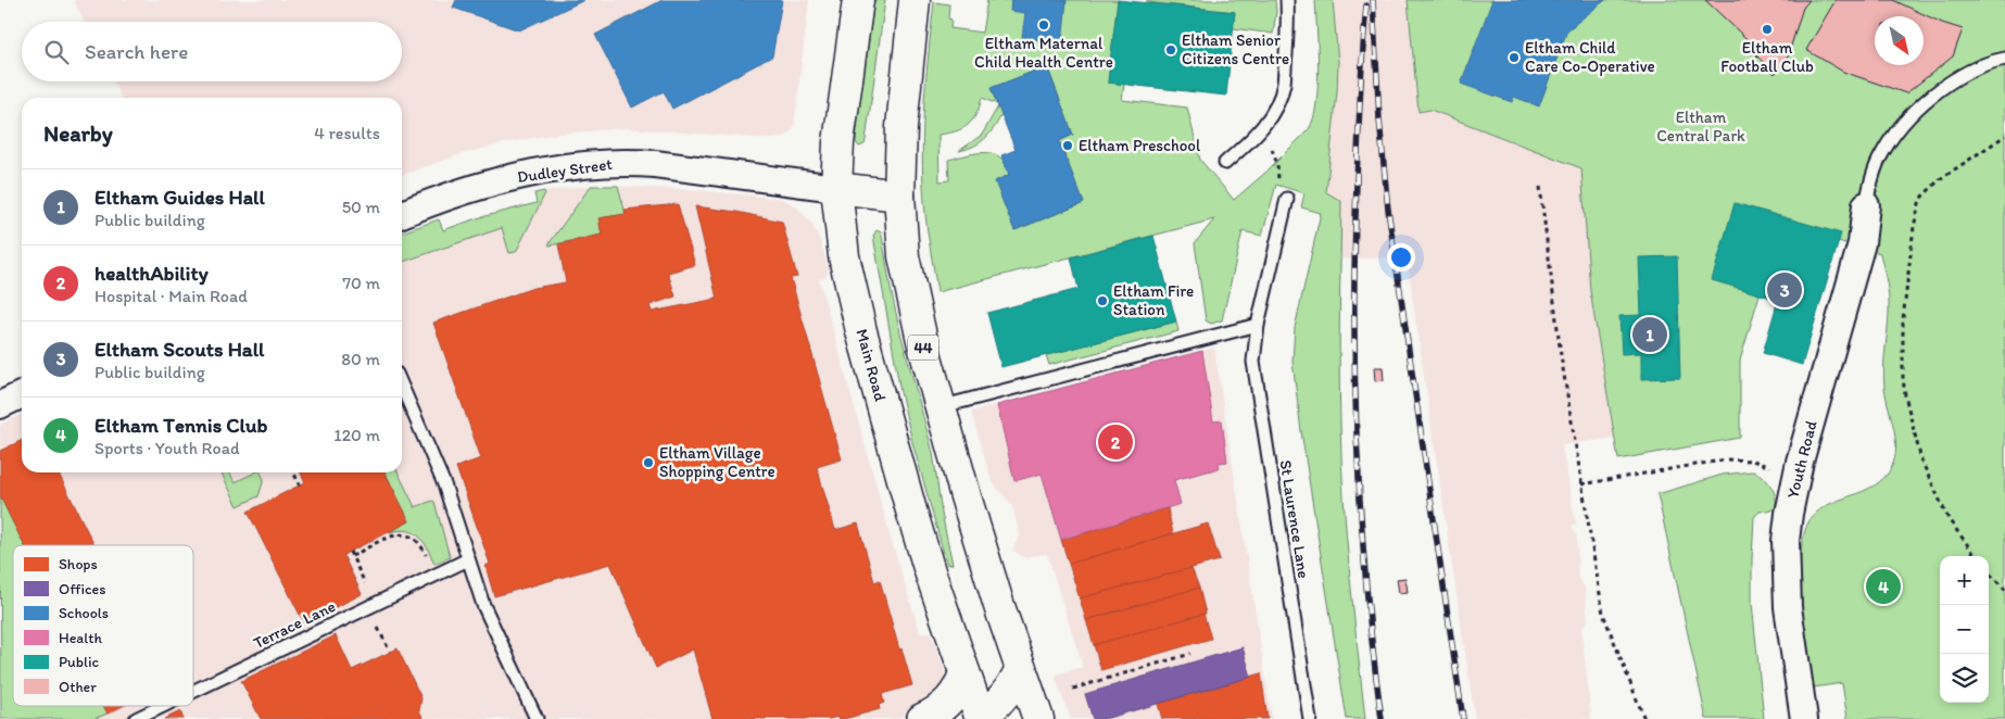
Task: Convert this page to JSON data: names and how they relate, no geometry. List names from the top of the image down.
{
  "streets": {
    "main road": ["44", "Main Road"],
    "street": ["Dudley Street", "Youth Road"],
    "lane": ["St Laurence Lane", "Terrace Lane"]
  },
  "crossings": [
    ["Dudley Street", "Main Road"]
  ],
  "parks": ["Eltham Central Park"],
  "places": [
    "Eltham Maternal Child Health Centre",
    "Eltham Football Club",
    "Eltham Senior Citizens Centre",
    "Eltham Child Care Co-Operative",
    "Eltham Preschool",
    "Eltham Fire Station",
    "Eltham Village Shopping Centre"
  ],
  "legend": [
    "Shops",
    "Offices",
    "Schools",
    "Health",
    "Public",
    "Other"
  ],
  "north": "bottom right",
  "page": {
    "search": "Search here",
    "heading": ["Nearby", "4 results"],
    "list": [
      {
        "mark": "1",
        "name": "Eltham Guides Hall",
        "note": "Public building",
        "value": "50 m"
      },
      {
        "mark": "2",
        "name": "healthAbility",
        "note": "Hospital · Main Road",
        "value": "70 m"
      },
      {
        "mark": "3",
        "name": "Eltham Scouts Hall",
        "note": "Public building",
        "value": "80 m"
      },
      {
        "mark": "4",
        "name": "Eltham Tennis Club",
        "note": "Sports · Youth Road",
        "value": "120 m"
      }
    ],
    "pins": [
      "3",
      "1",
      "2",
      "4"
    ],
    "map_buttons": ["+", "−"]
  }
}
